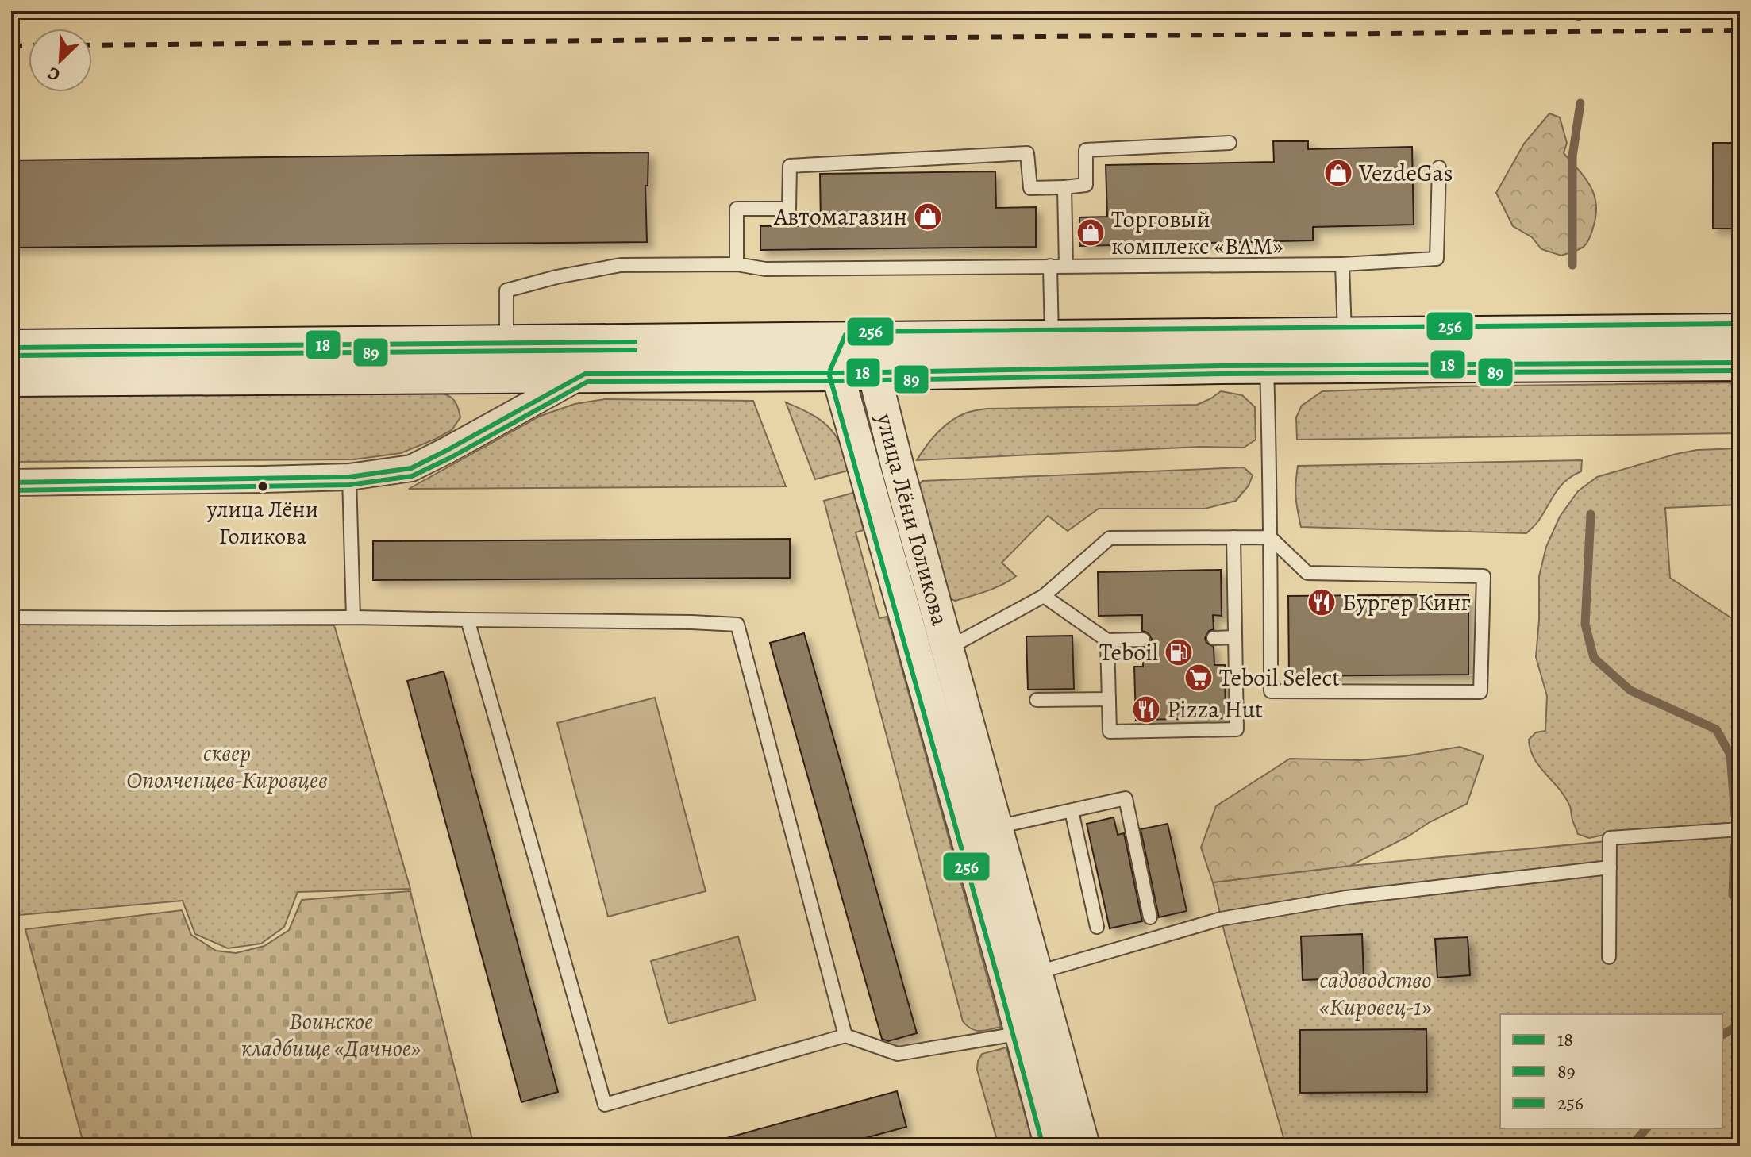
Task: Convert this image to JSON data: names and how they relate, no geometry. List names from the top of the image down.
{
  "streets": {
    "street": ["улица Лёни Голикова"]
  },
  "parks": ["сквер Ополченцев-Кировцев", "садоводство «Кировец-1»", "Воинское кладбище «Дачное»"],
  "places": {
    "shop": ["VezdeGas", "Автомагазин", "Торговый комплекс «ВАМ»"],
    "other": ["улица Лёни Голикова"],
    "restaurant": ["Бургер Кинг", "Pizza Hut"],
    "fuel station": ["Teboil"],
    "supermarket": ["Teboil Select"]
  },
  "lines": ["transit line 256", "transit line 18", "transit line 89"],
  "legend": ["18", "89", "256"],
  "north": "bottom left"
}
